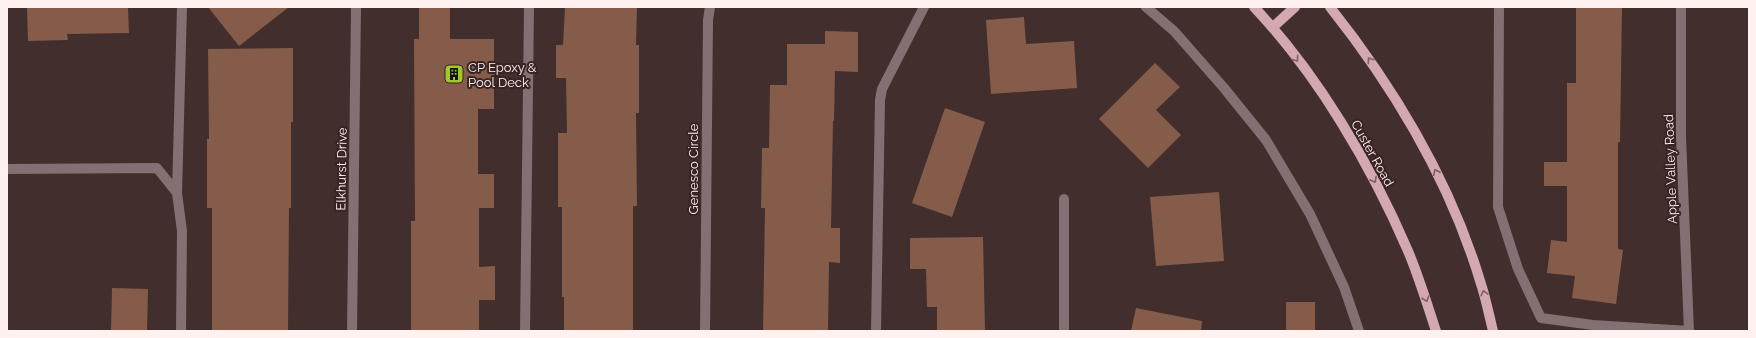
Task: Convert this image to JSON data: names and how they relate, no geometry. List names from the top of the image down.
{
  "streets": {
    "main road": ["Custer Road"],
    "street": ["Elkhurst Drive", "Genesco Circle", "Apple Valley Road"]
  },
  "places": {
    "building": ["CP Epoxy & Pool Deck"]
  }
}
